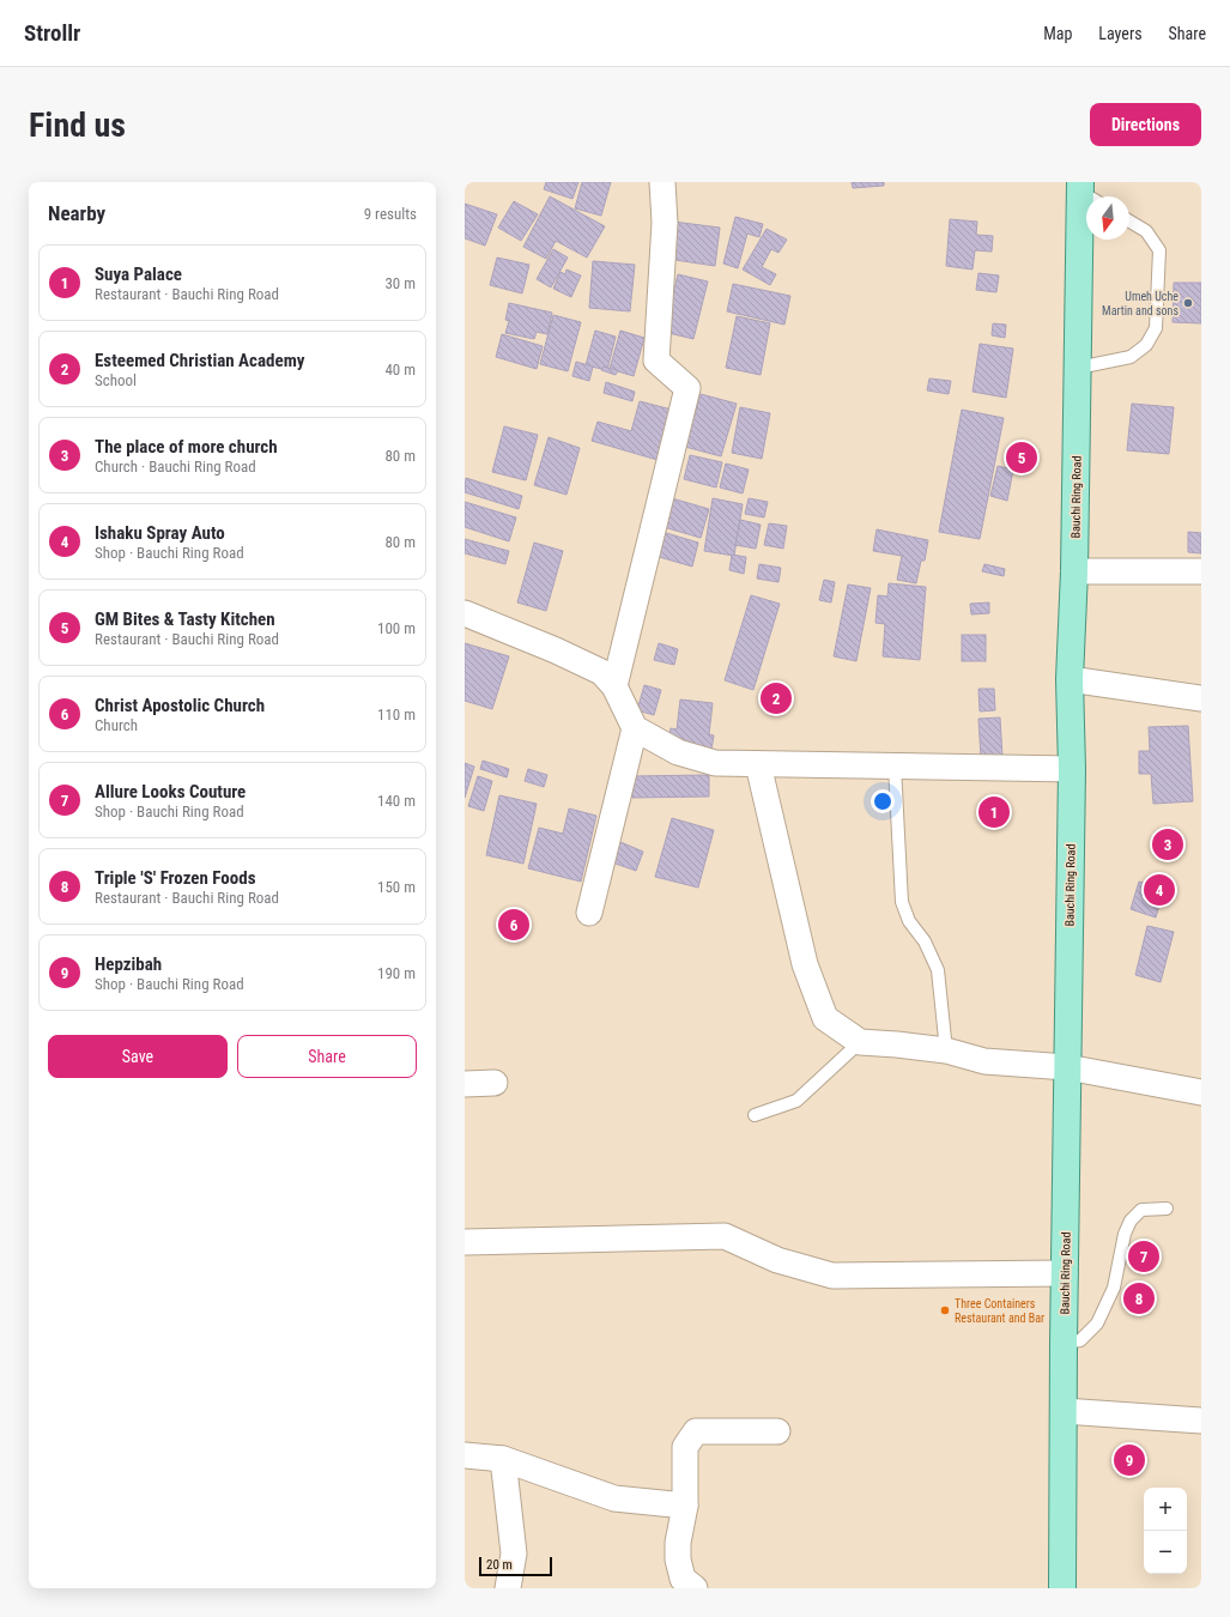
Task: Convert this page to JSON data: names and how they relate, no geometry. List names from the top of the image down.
{
  "streets": {
    "main road": ["Bauchi Ring Road"]
  },
  "places": ["Umeh Uche Martin and sons", "Three Containers Restaurant and Bar"],
  "scale_bar": "20 m",
  "north": "bottom",
  "page": {
    "header": "Strollr",
    "nav": ["Map", "Layers", "Share"],
    "buttons": [
      "Directions",
      ["Save", "Share"]
    ],
    "title": "Find us",
    "heading": ["Nearby", "9 results"],
    "list": [
      {
        "mark": "1",
        "name": "Suya Palace",
        "note": "Restaurant · Bauchi Ring Road",
        "value": "30 m"
      },
      {
        "mark": "2",
        "name": "Esteemed Christian Academy",
        "note": "School",
        "value": "40 m"
      },
      {
        "mark": "3",
        "name": "The place of more church",
        "note": "Church · Bauchi Ring Road",
        "value": "80 m"
      },
      {
        "mark": "4",
        "name": "Ishaku Spray Auto",
        "note": "Shop · Bauchi Ring Road",
        "value": "80 m"
      },
      {
        "mark": "5",
        "name": "GM Bites & Tasty Kitchen",
        "note": "Restaurant · Bauchi Ring Road",
        "value": "100 m"
      },
      {
        "mark": "6",
        "name": "Christ Apostolic Church",
        "note": "Church",
        "value": "110 m"
      },
      {
        "mark": "7",
        "name": "Allure Looks Couture",
        "note": "Shop · Bauchi Ring Road",
        "value": "140 m"
      },
      {
        "mark": "8",
        "name": "Triple 'S' Frozen Foods",
        "note": "Restaurant · Bauchi Ring Road",
        "value": "150 m"
      },
      {
        "mark": "9",
        "name": "Hepzibah",
        "note": "Shop · Bauchi Ring Road",
        "value": "190 m"
      }
    ],
    "pins": [
      "5",
      "2",
      "1",
      "3",
      "4",
      "6",
      "7",
      "8",
      "9"
    ],
    "map_buttons": ["+", "−"],
    "scale": "20 m"
  }
}
